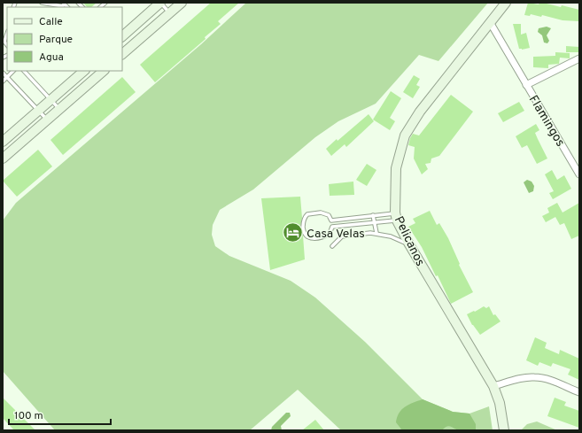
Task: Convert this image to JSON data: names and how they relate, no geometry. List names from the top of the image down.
{
  "streets": {
    "street": ["Flamingos", "Pelicanos"]
  },
  "crossings": [
    ["Flamingos", "Pelicanos"]
  ],
  "places": {
    "hotel": ["Casa Velas"]
  },
  "legend": ["Calle", "Parque", "Agua"],
  "scale_bar": "100 m"
}
